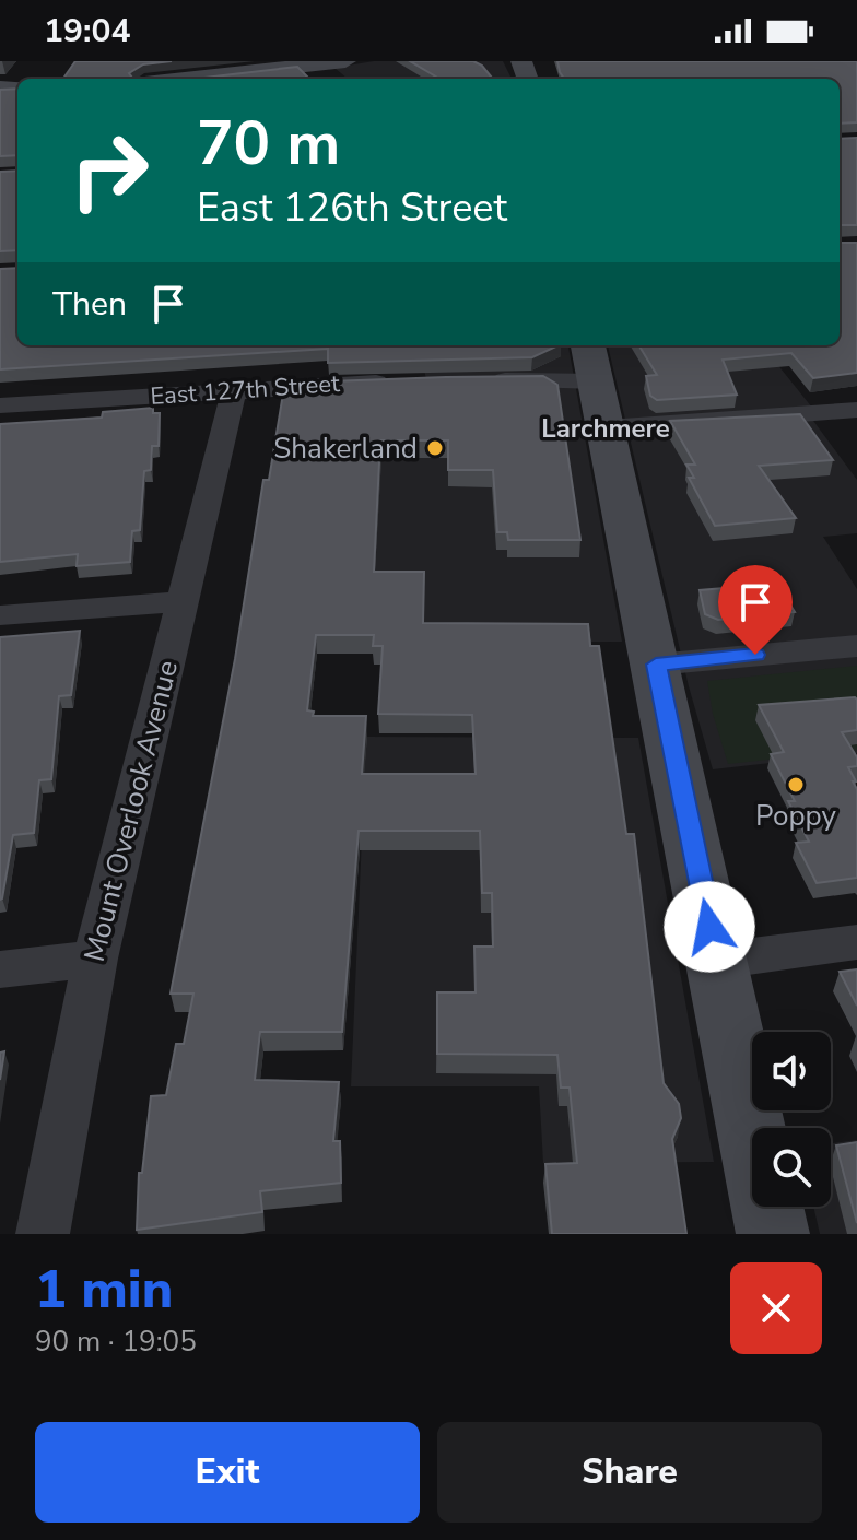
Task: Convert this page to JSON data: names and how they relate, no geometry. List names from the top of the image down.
{
  "streets": {
    "street": ["East 127th Street", "Mount Overlook Avenue"]
  },
  "crossings": [
    ["East 127th Street", "Mount Overlook Avenue"]
  ],
  "districts": ["Larchmere"],
  "places": ["Shakerland", "Poppy"],
  "page": {
    "status": "19:04",
    "turn": ["70 m", "East 126th Street"],
    "then": "Then",
    "heading": ["1 min", "90 m · 19:05"],
    "buttons": ["Exit", "Share"]
  }
}
